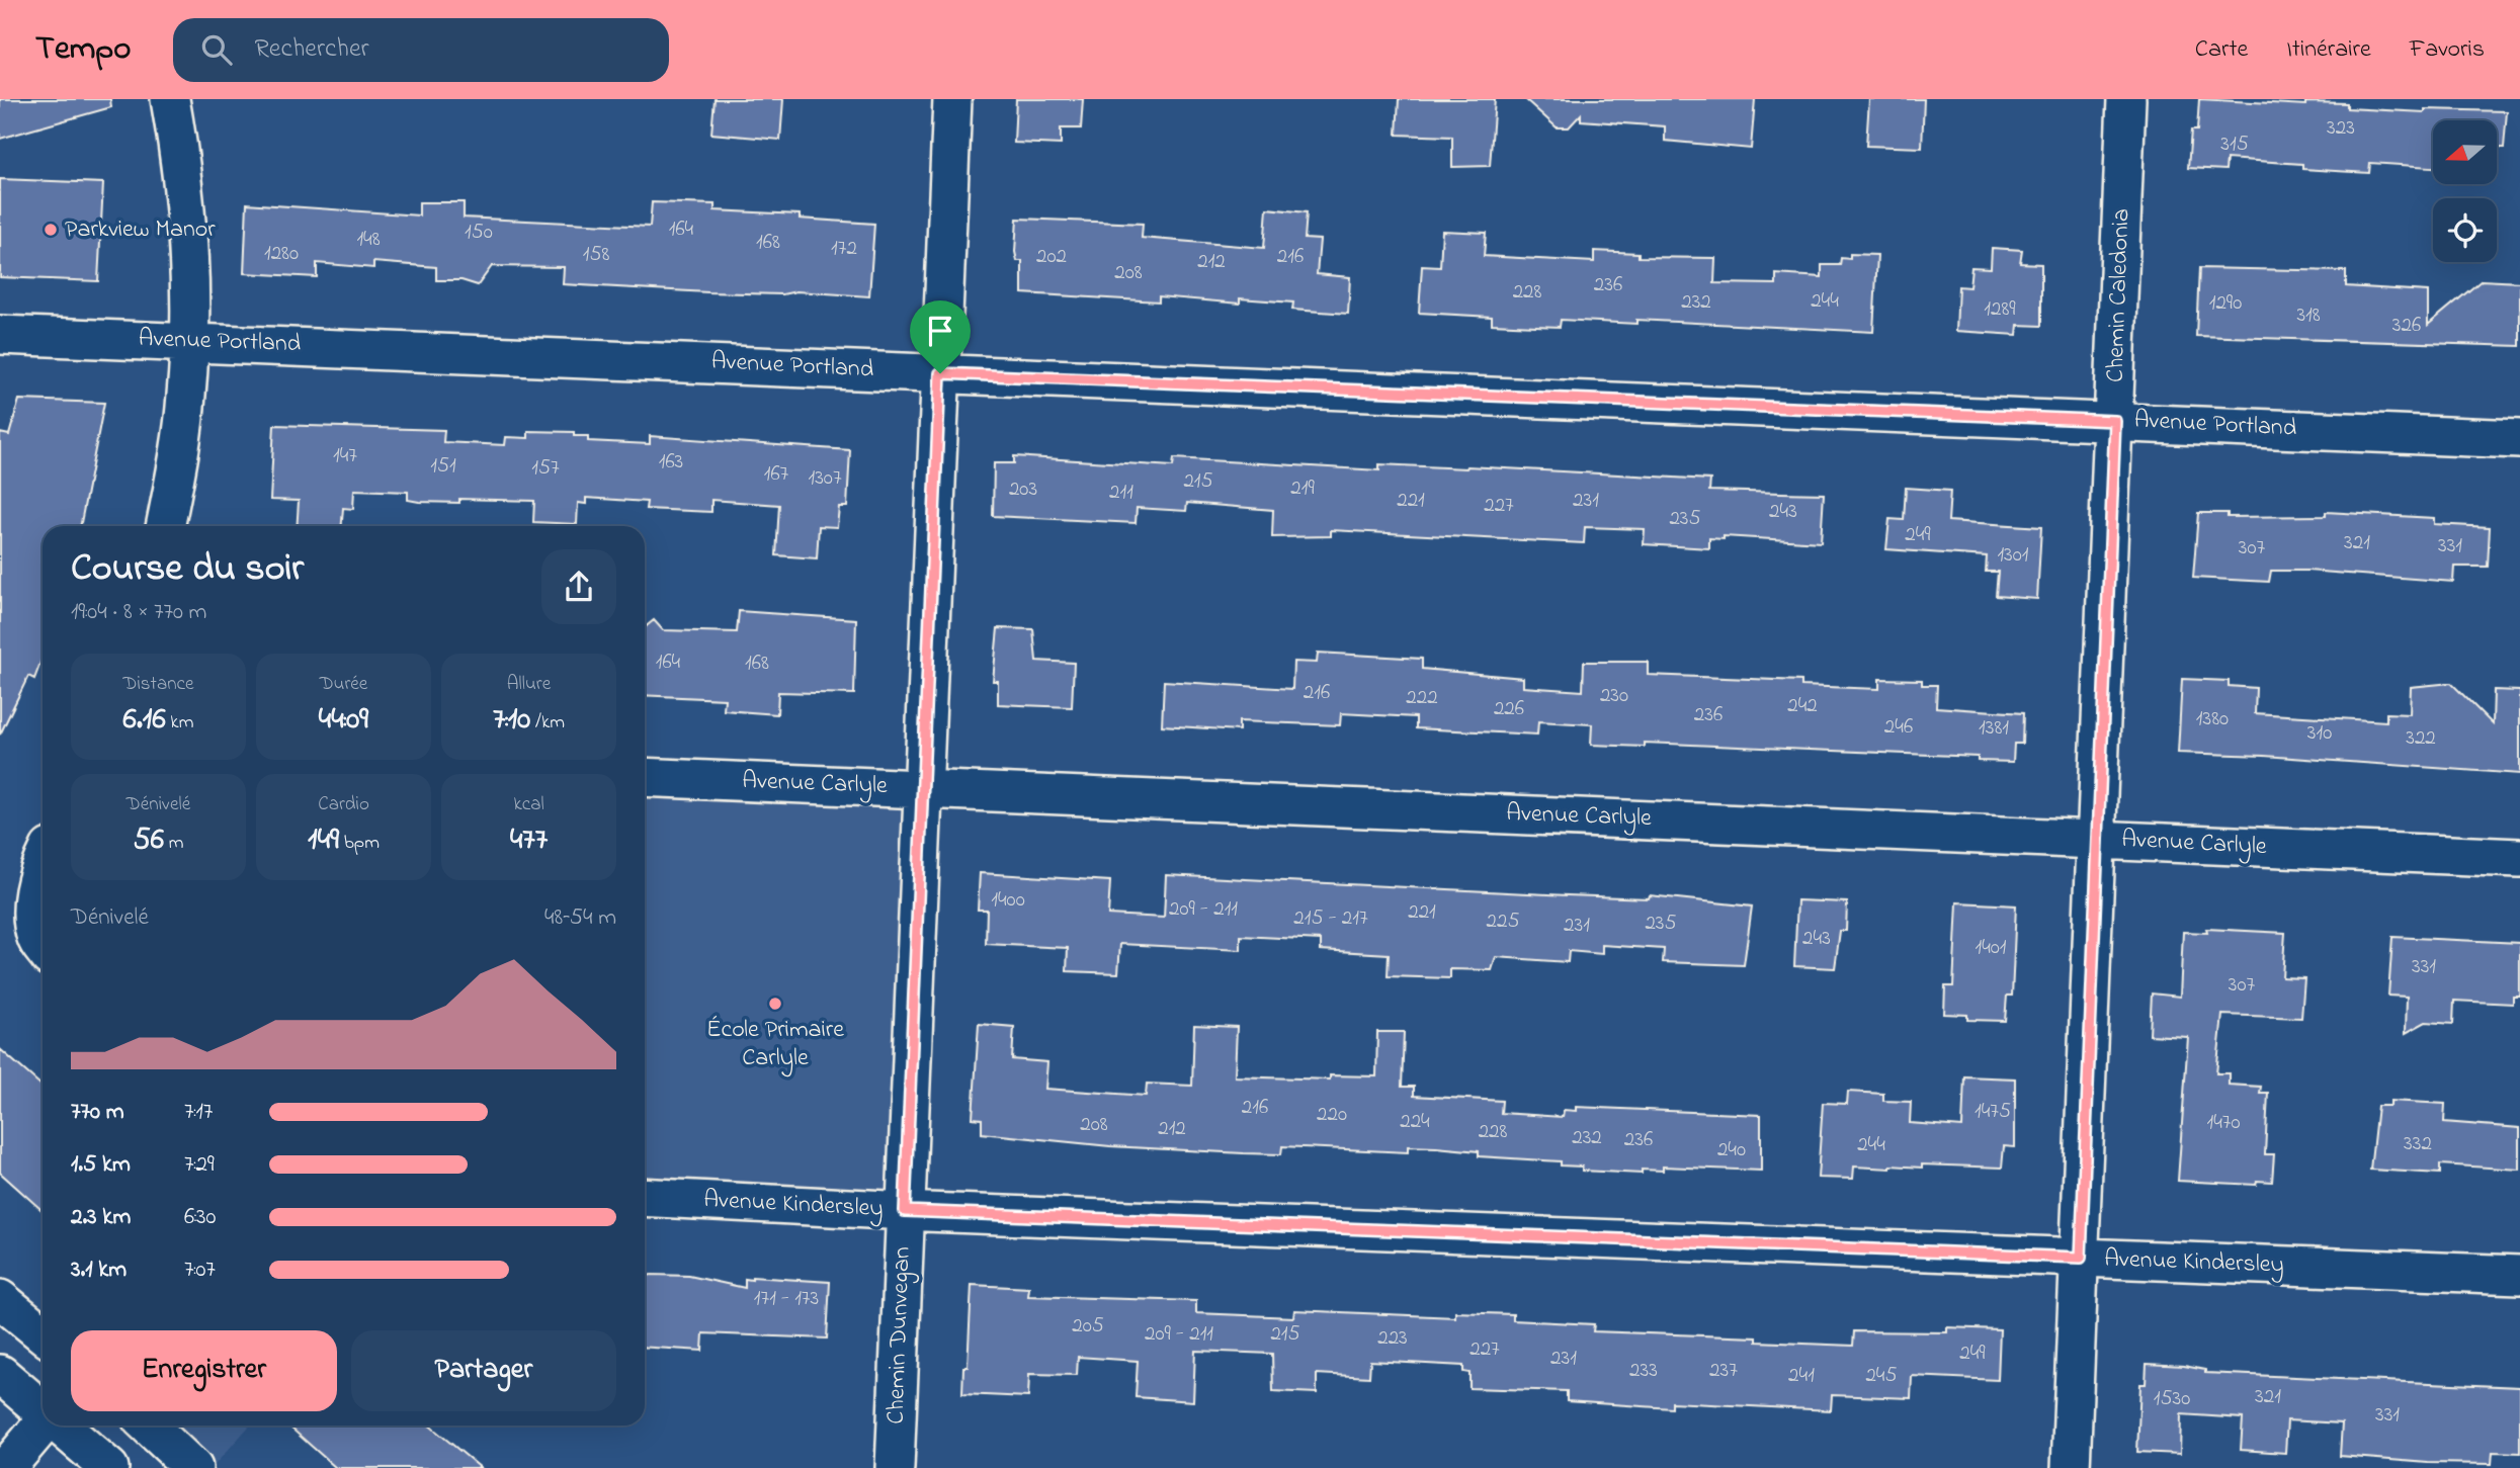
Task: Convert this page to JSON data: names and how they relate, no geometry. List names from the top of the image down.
{
  "streets": {
    "street": [
      "Chemin Caledonia",
      "Avenue Portland",
      "Avenue Carlyle",
      "Avenue Kindersley",
      "Chemin Dunvegan"
    ]
  },
  "crossings": [
    ["Chemin Caledonia", "Avenue Portland"],
    ["Chemin Caledonia", "Avenue Carlyle"],
    ["Chemin Caledonia", "Avenue Kindersley"],
    ["Avenue Portland", "Chemin Dunvegan"],
    ["Avenue Carlyle", "Chemin Dunvegan"],
    ["Avenue Kindersley", "Chemin Dunvegan"]
  ],
  "places": ["Parkview Manor", "École Primaire Carlyle"],
  "house_numbers": [
    "323",
    "315",
    "164",
    "150",
    "148",
    "168",
    "172",
    "1280",
    "158",
    "202",
    "216",
    "212",
    "208",
    "236",
    "228",
    "244",
    "232",
    "1290",
    "1289",
    "318",
    "326",
    "147",
    "163",
    "151",
    "157",
    "167",
    "1307",
    "215",
    "219",
    "203",
    "211",
    "221",
    "231",
    "227",
    "243",
    "235",
    "249",
    "321",
    "331",
    "307",
    "1301",
    "164",
    "168",
    "216",
    "230",
    "222",
    "242",
    "226",
    "236",
    "1380",
    "246",
    "1381",
    "310",
    "322",
    "1400",
    "209 - 211",
    "221",
    "215 - 217",
    "225",
    "235",
    "231",
    "243",
    "1401",
    "331",
    "307",
    "216",
    "1475",
    "220",
    "224",
    "1470",
    "208",
    "212",
    "228",
    "232",
    "236",
    "332",
    "244",
    "240",
    "171 - 173",
    "205",
    "209 - 211",
    "215",
    "223",
    "227",
    "249",
    "231",
    "233",
    "237",
    "241",
    "245",
    "321",
    "1530",
    "331"
  ],
  "north": "left",
  "page": {
    "header": "Tempo",
    "search": "Rechercher",
    "nav": ["Carte", "Itinéraire", "Favoris"],
    "heading": ["Course du soir", "19:04 · 8 × 770 m"],
    "stats": [
      ["Distance", "6.16 km"],
      ["Durée", "44:09"],
      ["Allure", "7:10 /km"],
      ["Dénivelé", "56 m"],
      ["Cardio", "149 bpm"],
      ["kcal", "477"]
    ],
    "chart": ["Dénivelé", "48–54 m"],
    "list": [
      {
        "name": "770 m",
        "note": "7:17"
      },
      {
        "name": "1.5 km",
        "note": "7:29"
      },
      {
        "name": "2.3 km",
        "note": "6:30"
      },
      {
        "name": "3.1 km",
        "note": "7:07"
      }
    ],
    "buttons": ["Enregistrer", "Partager"]
  }
}
